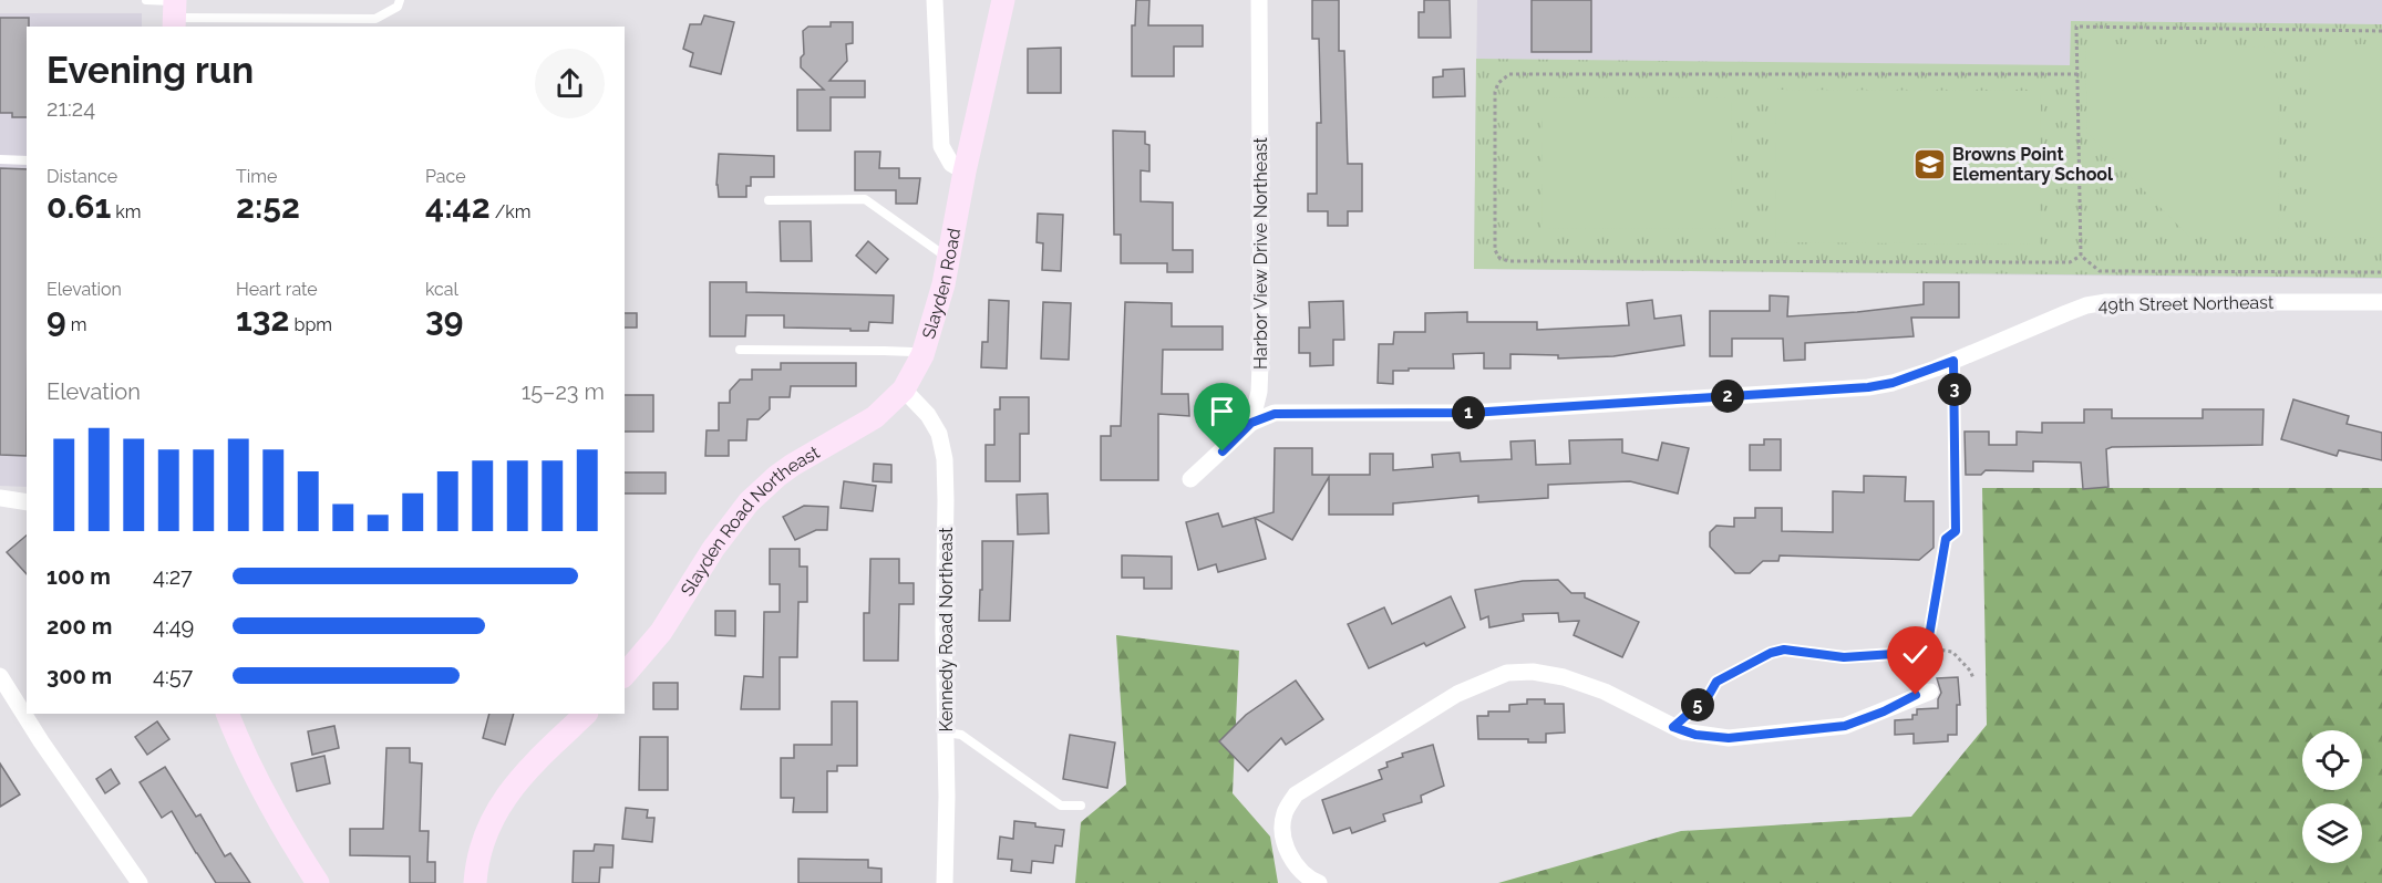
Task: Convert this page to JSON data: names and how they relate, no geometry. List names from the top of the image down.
{
  "streets": {
    "street": [
      "Harbor View Drive Northeast",
      "Slayden Road",
      "49th Street Northeast",
      "Slayden Road Northeast",
      "Kennedy Road Northeast"
    ]
  },
  "crossings": [
    ["Harbor View Drive Northeast", "49th Street Northeast"],
    ["Slayden Road", "Slayden Road Northeast"],
    ["Slayden Road", "Kennedy Road Northeast"],
    ["Slayden Road Northeast", "Kennedy Road Northeast"]
  ],
  "places": {
    "school or university": ["Browns Point Elementary School"]
  },
  "page": {
    "heading": ["Evening run", "21:24"],
    "stats": [
      ["Distance", "0.61 km"],
      ["Time", "2:52"],
      ["Pace", "4:42 /km"],
      ["Elevation", "9 m"],
      ["Heart rate", "132 bpm"],
      ["kcal", "39"]
    ],
    "chart": ["Elevation", "15–23 m"],
    "pins": [
      "3",
      "2",
      "1",
      "5"
    ],
    "list": [
      {
        "name": "100 m",
        "note": "4:27"
      },
      {
        "name": "200 m",
        "note": "4:49"
      },
      {
        "name": "300 m",
        "note": "4:57"
      }
    ]
  }
}
